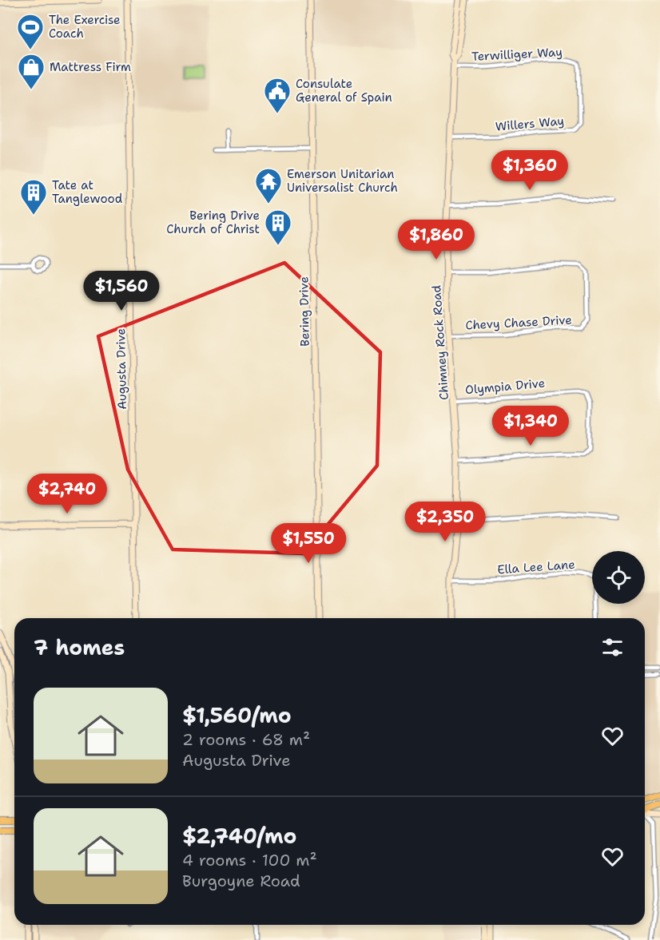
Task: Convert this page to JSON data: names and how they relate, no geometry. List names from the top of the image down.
{
  "streets": {
    "street": [
      "Terwilliger Way",
      "Willers Way",
      "Bering Drive",
      "Chevy Chase Drive",
      "Chimney Rock Road",
      "Augusta Drive",
      "Olympia Drive",
      "Ella Lee Lane"
    ]
  },
  "crossings": [
    ["Terwilliger Way", "Willers Way"],
    ["Terwilliger Way", "Chimney Rock Road"],
    ["Willers Way", "Chimney Rock Road"],
    ["Chevy Chase Drive", "Chimney Rock Road"],
    ["Chimney Rock Road", "Olympia Drive"],
    ["Chimney Rock Road", "Ella Lee Lane"]
  ],
  "places": {
    "sports": ["The Exercise Coach"],
    "shop": ["Mattress Firm"],
    "public building": ["Consulate General of Spain"],
    "temple": ["Emerson Unitarian Universalist Church"],
    "building": ["Tate at Tanglewood", "Bering Drive Church of Christ"]
  },
  "page": {
    "price": [
      "$1,360",
      "$1,860",
      "$1,560",
      "$1,340",
      "$2,740",
      "$2,350",
      "$1,550"
    ],
    "heading": "7 homes",
    "list": [
      {
        "name": "$1,560/mo",
        "note": "2 rooms · 68 m² · Augusta Drive"
      },
      {
        "name": "$2,740/mo",
        "note": "4 rooms · 100 m² · Burgoyne Road"
      }
    ]
  }
}
